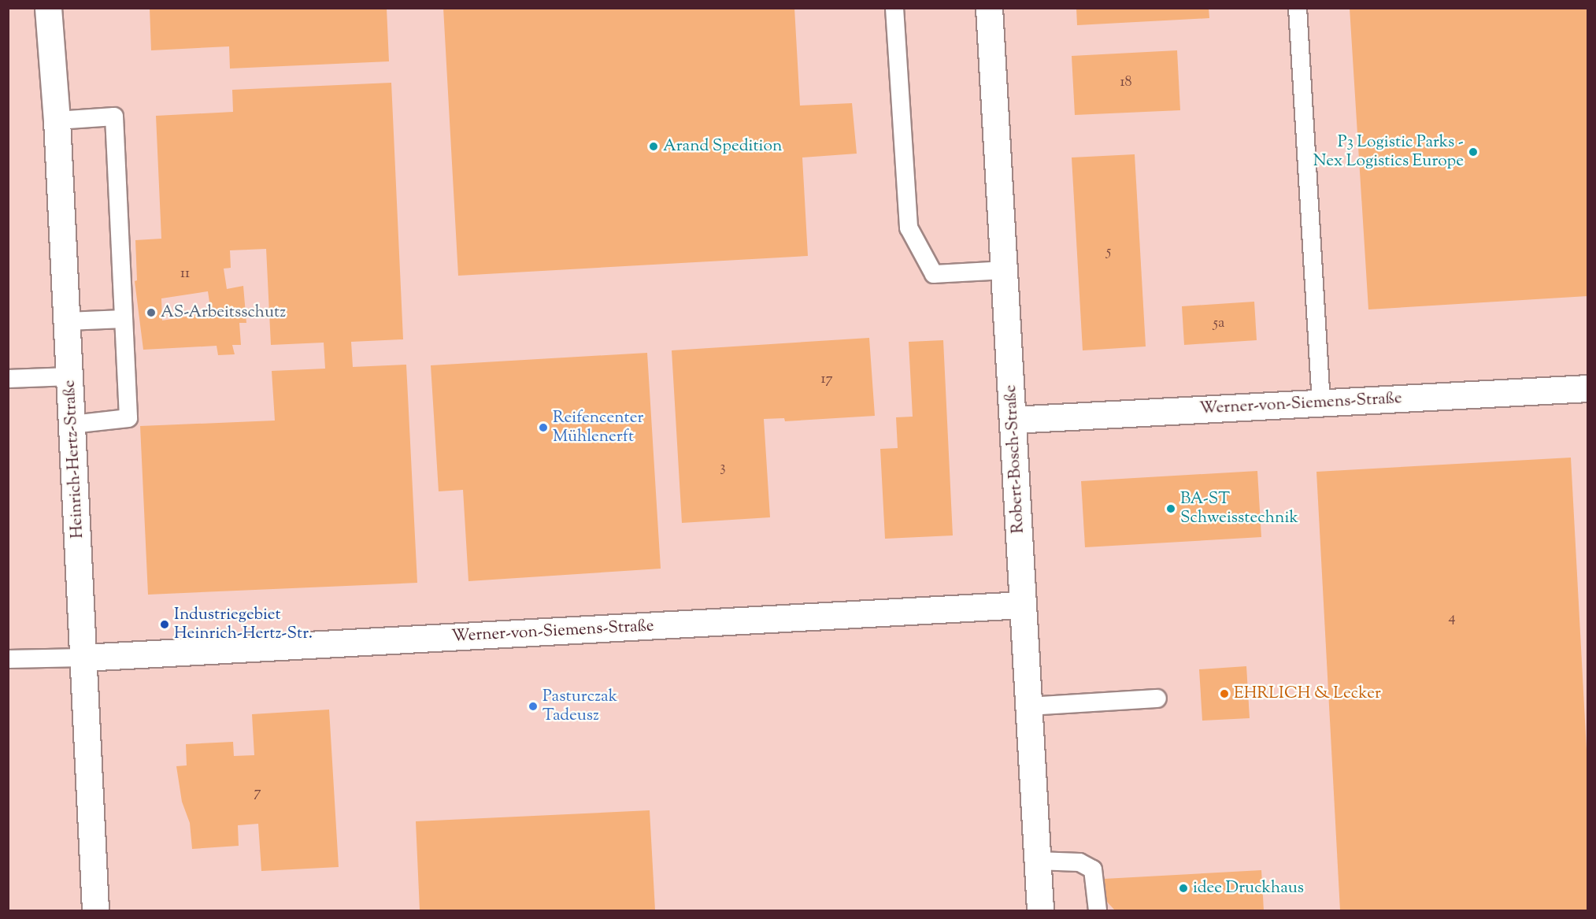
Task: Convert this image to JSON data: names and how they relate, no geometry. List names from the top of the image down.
{
  "streets": {
    "street": ["Werner-von-Siemens-Straße", "Heinrich-Hertz-Straße", "Robert-Bosch-Straße"]
  },
  "crossings": [
    ["Werner-von-Siemens-Straße", "Heinrich-Hertz-Straße"],
    ["Werner-von-Siemens-Straße", "Robert-Bosch-Straße"]
  ],
  "places": [
    "Arand Spedition",
    "P3 Logistic Parks - Nex Logistics Europe",
    "AS-Arbeitsschutz",
    "Reifencenter Mühlenerft",
    "BA-ST Schweisstechnik",
    "Industriegebiet Heinrich-Hertz-Str.",
    "EHRLICH & Lecker",
    "Pasturczak Tadeusz",
    "idee Druckhaus"
  ],
  "house_numbers": [
    "18",
    "5",
    "11",
    "5a",
    "17",
    "3",
    "4",
    "7"
  ]
}
